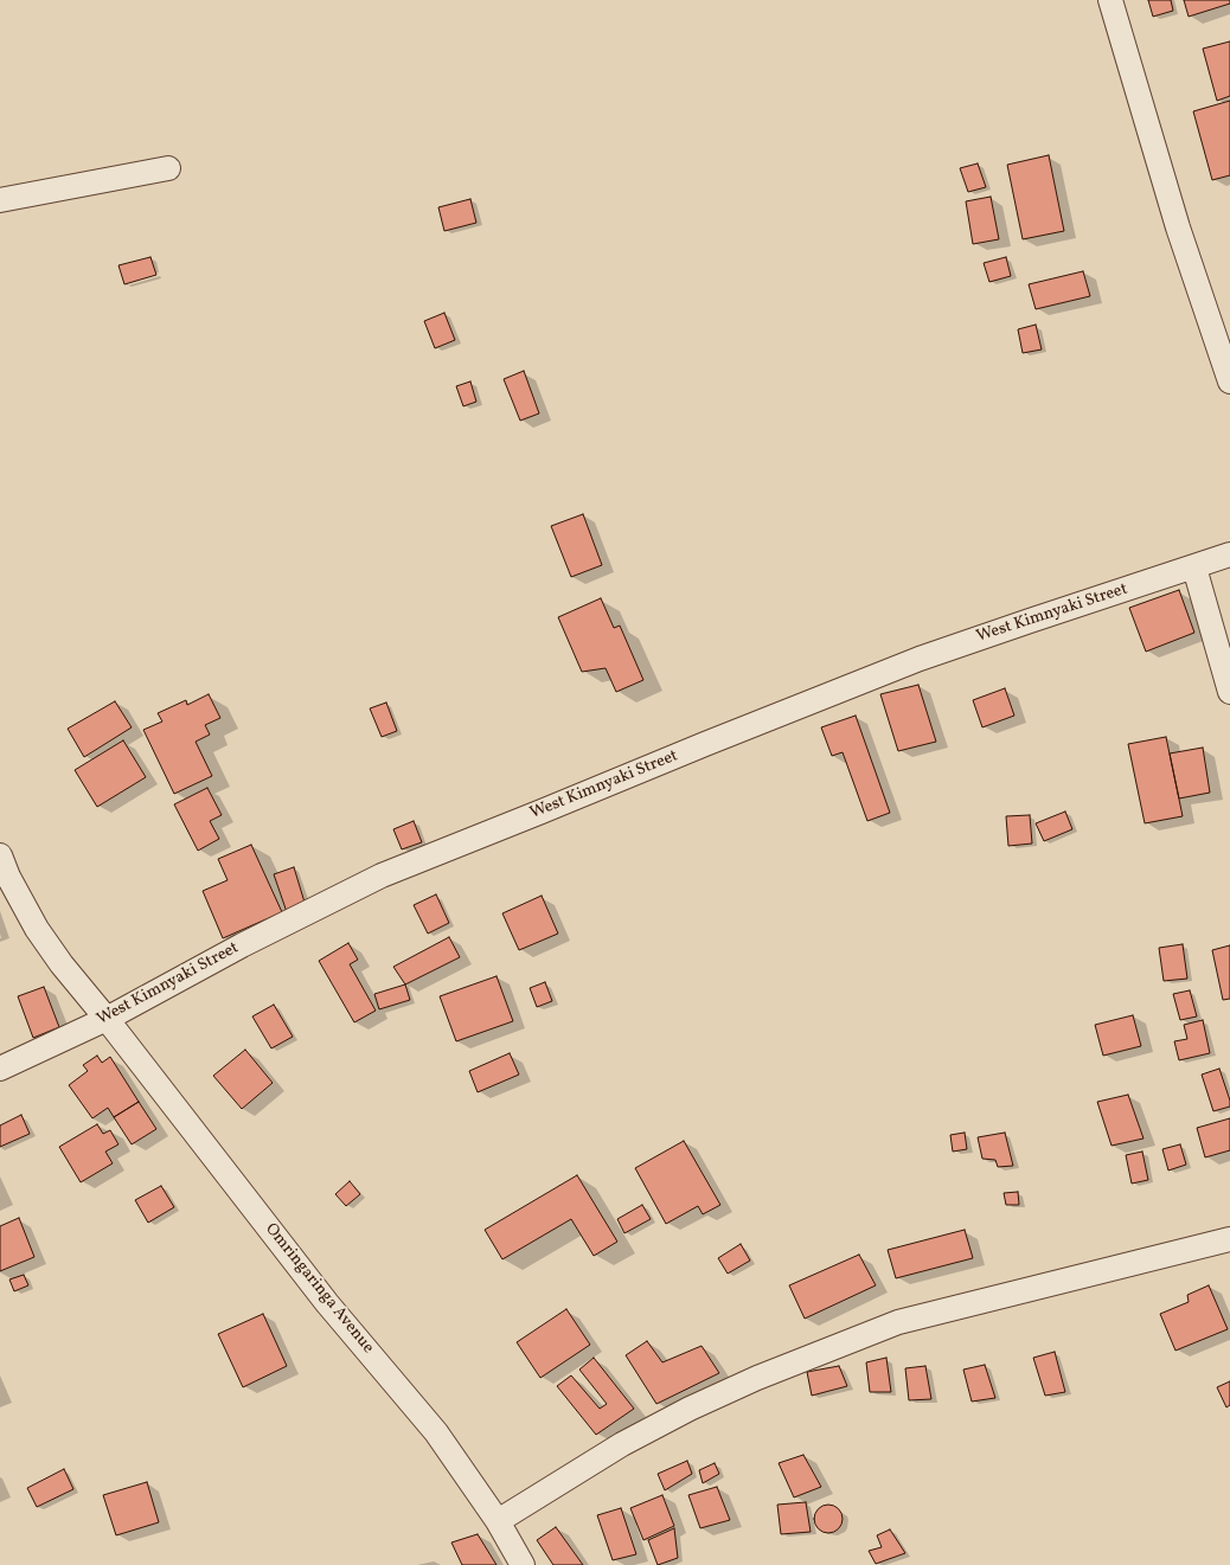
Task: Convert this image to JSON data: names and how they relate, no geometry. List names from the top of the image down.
{
  "streets": {
    "street": ["West Kimnyaki Street", "Omringaringa Avenue"]
  },
  "crossings": [
    ["West Kimnyaki Street", "Omringaringa Avenue"]
  ]
}
